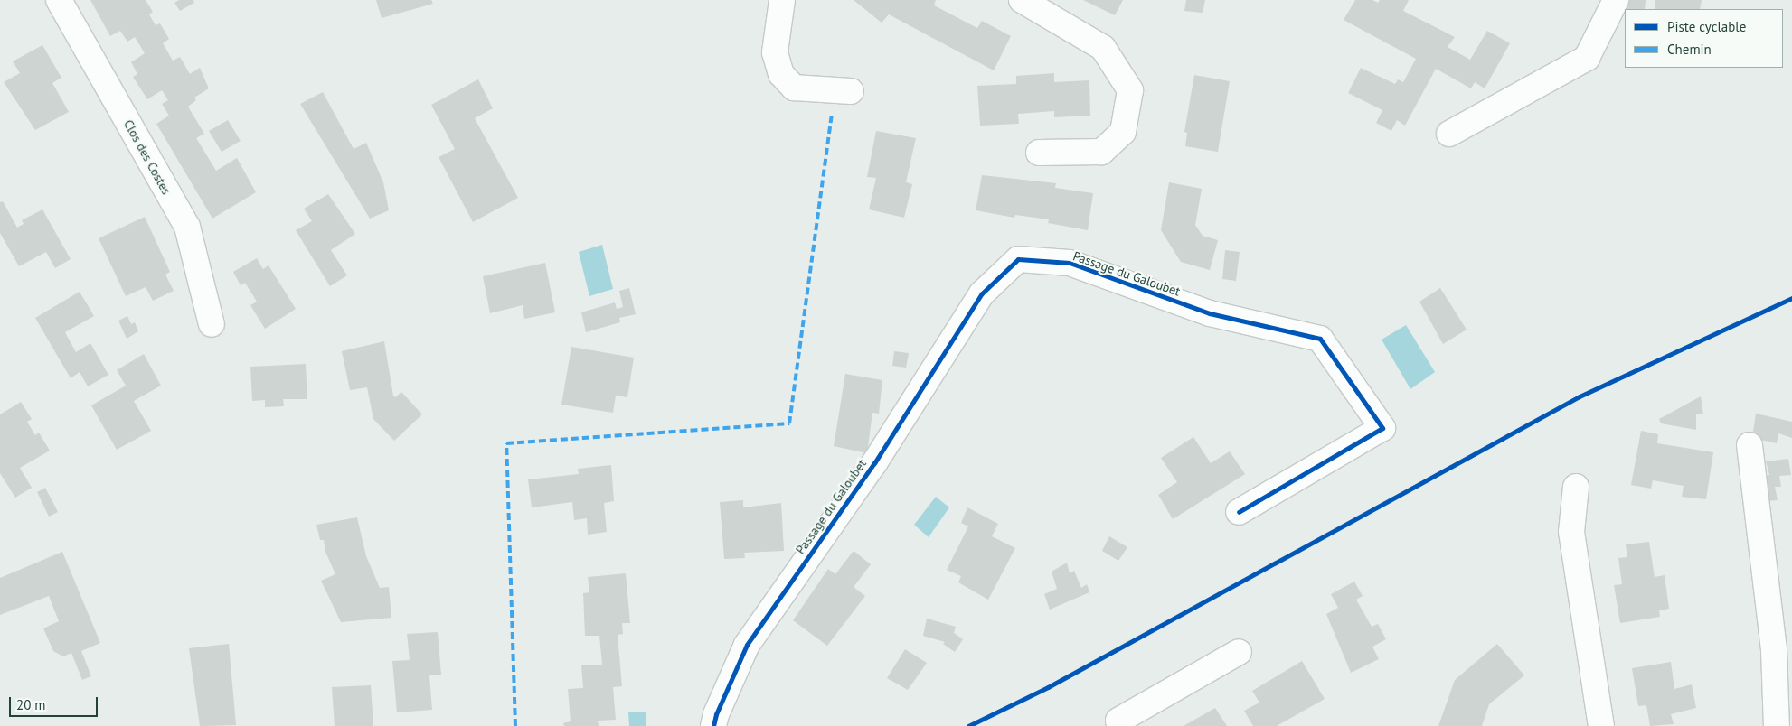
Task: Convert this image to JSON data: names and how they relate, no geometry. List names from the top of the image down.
{
  "streets": {
    "street": ["Clos des Costes", "Passage du Galoubet"]
  },
  "legend": ["Piste cyclable", "Chemin"],
  "scale_bar": "20 m"
}
